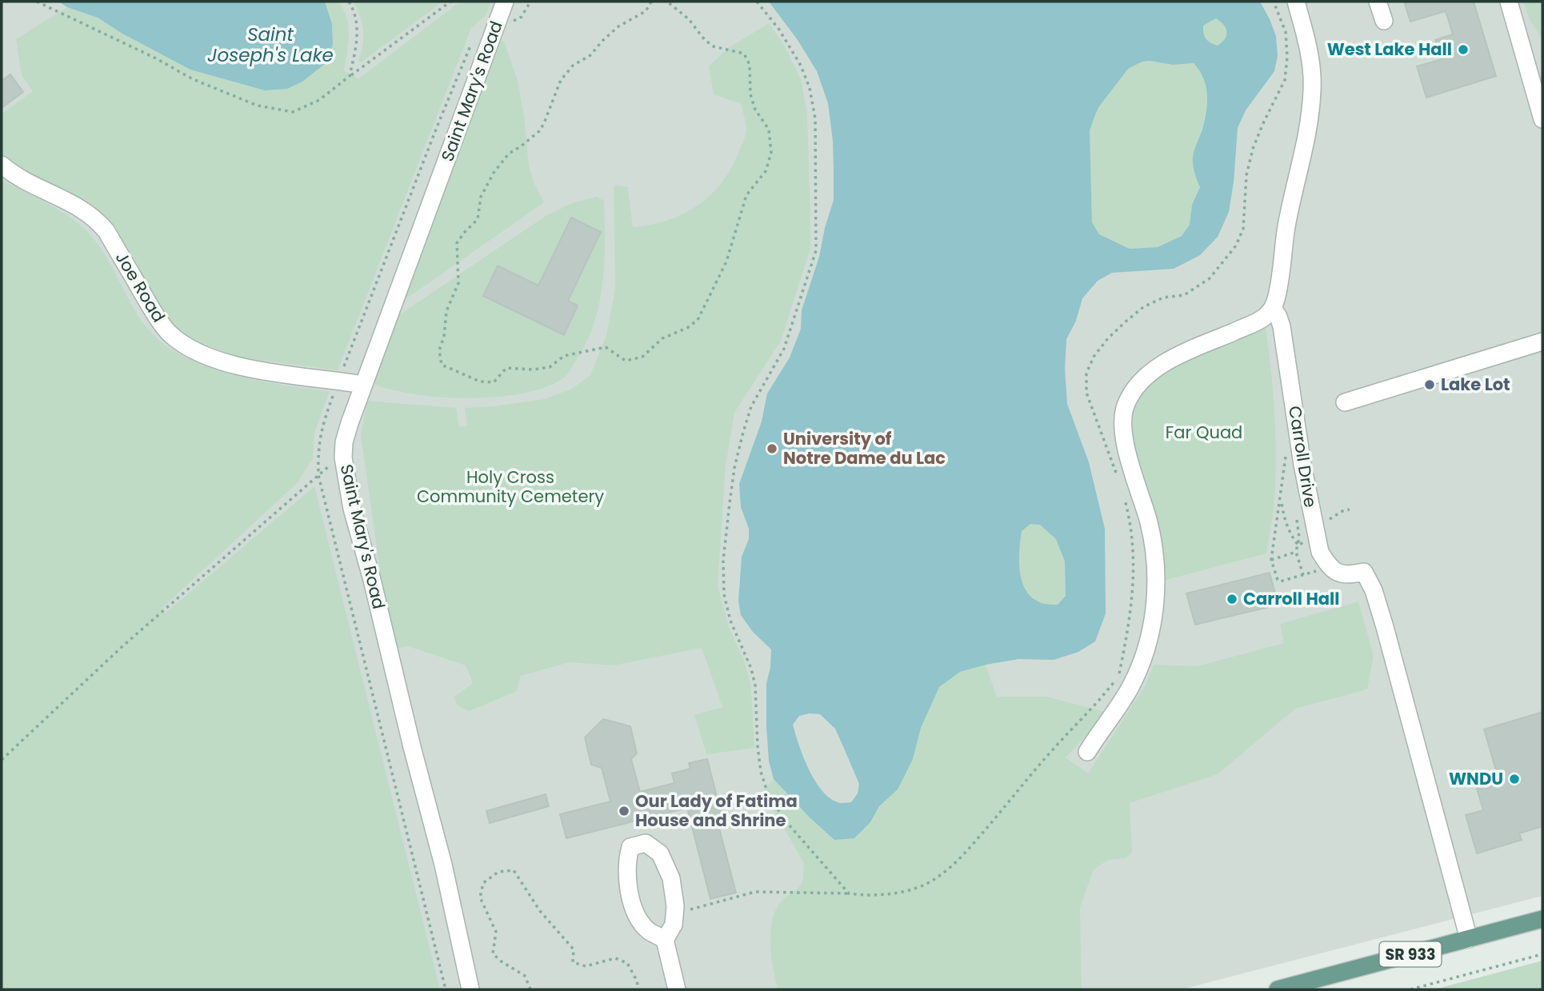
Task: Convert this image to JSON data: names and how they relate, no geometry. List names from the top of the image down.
{
  "streets": {
    "main road": ["SR 933"],
    "street": ["Saint Mary's Road", "Joe Road", "Carroll Drive"]
  },
  "crossings": [
    ["Saint Mary's Road", "Joe Road"]
  ],
  "water": ["Saint Joseph's Lake"],
  "parks": ["Far Quad", "Holy Cross Community Cemetery"],
  "places": [
    "West Lake Hall",
    "Lake Lot",
    "University of Notre Dame du Lac",
    "Carroll Hall",
    "WNDU",
    "Our Lady of Fatima House and Shrine"
  ]
}
